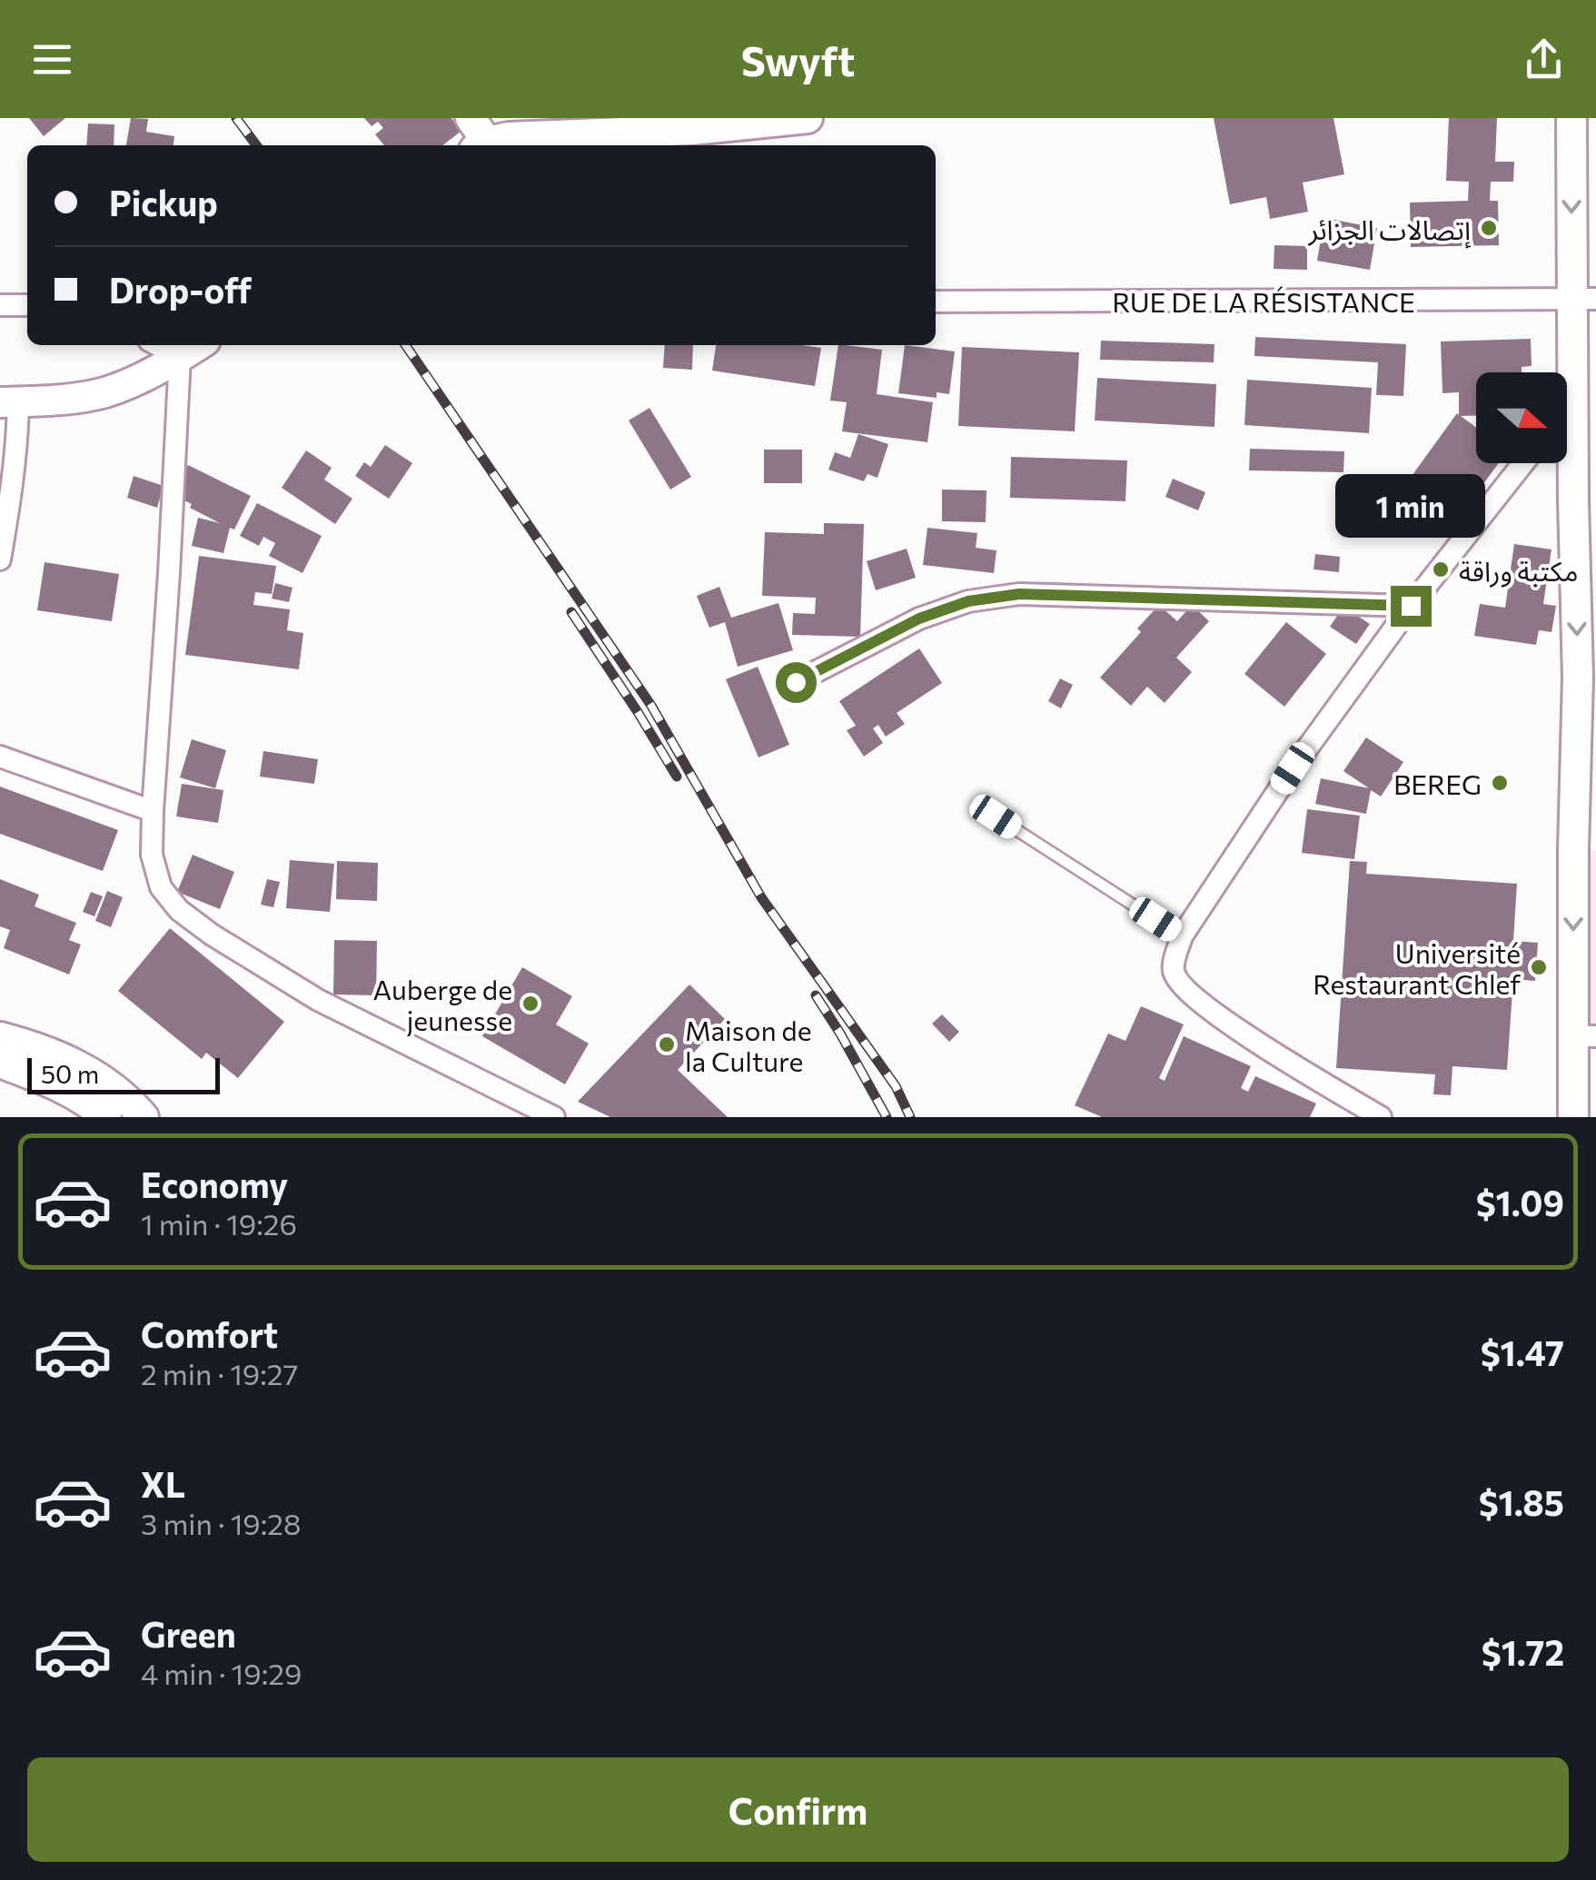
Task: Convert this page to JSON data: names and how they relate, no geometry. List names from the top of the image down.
{
  "streets": {
    "street": ["RUE DE LA RÉSISTANCE"]
  },
  "places": [
    "إتصالات الجزائر",
    "مكتبة وراقة",
    "BEREG",
    "Université Restaurant Chlef",
    "Auberge de jeunesse",
    "Maison de la Culture"
  ],
  "scale_bar": "50 m",
  "north": "right",
  "page": {
    "header": "Swyft",
    "banner": ["Pickup", "Drop-off"],
    "bubble": "1 min",
    "scale": "50 m",
    "list": [
      {
        "name": "Economy",
        "note": "1 min · 19:26",
        "value": "$1.09"
      },
      {
        "name": "Comfort",
        "note": "2 min · 19:27",
        "value": "$1.47"
      },
      {
        "name": "XL",
        "note": "3 min · 19:28",
        "value": "$1.85"
      },
      {
        "name": "Green",
        "note": "4 min · 19:29",
        "value": "$1.72"
      }
    ],
    "buttons": "Confirm"
  }
}
